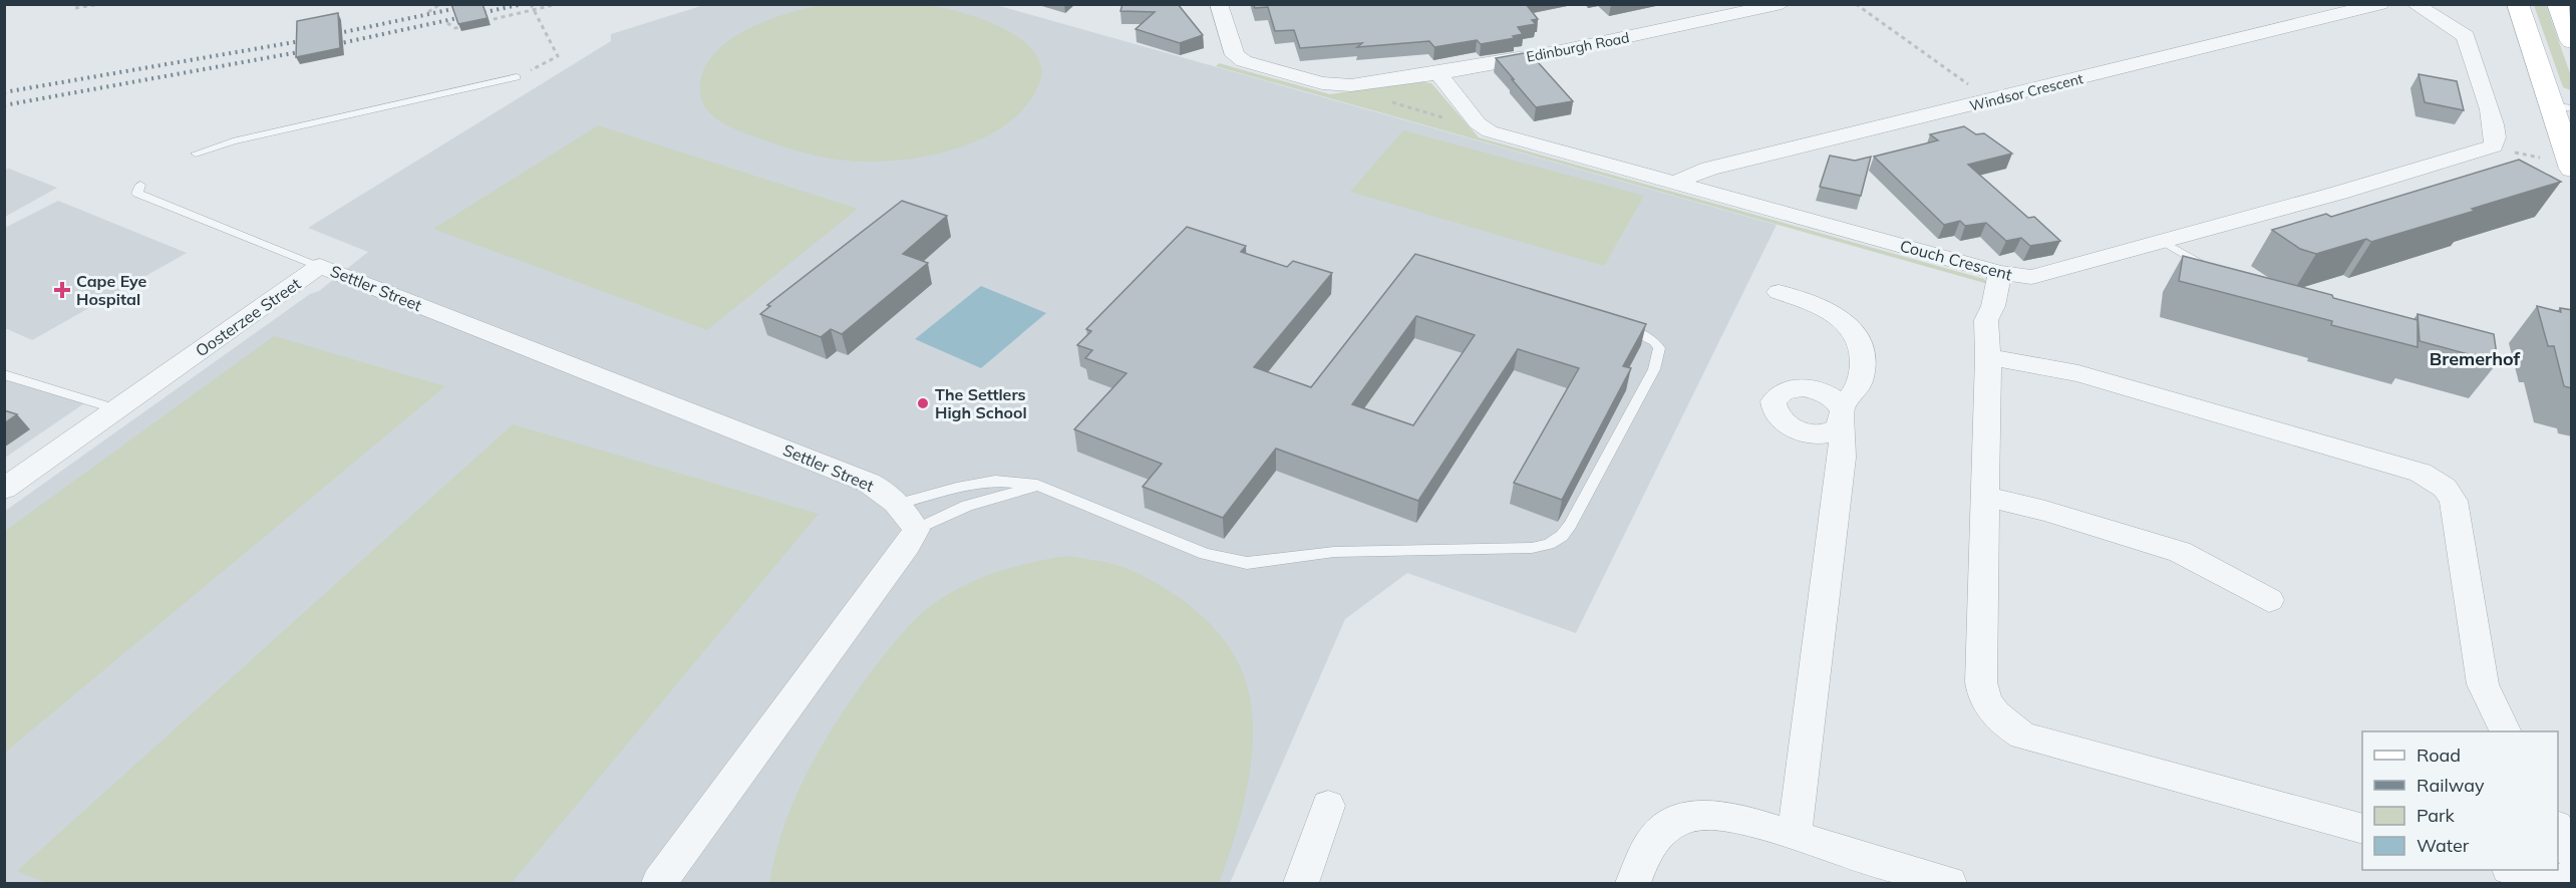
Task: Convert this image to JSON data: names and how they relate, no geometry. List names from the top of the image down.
{
  "streets": {
    "street": [
      "Edinburgh Road",
      "Windsor Crescent",
      "Couch Crescent",
      "Settler Street",
      "Oosterzee Street"
    ]
  },
  "crossings": [
    ["Edinburgh Road", "Couch Crescent"],
    ["Windsor Crescent", "Couch Crescent"],
    ["Settler Street", "Oosterzee Street"]
  ],
  "districts": ["Bremerhof"],
  "places": {
    "health": ["Cape Eye Hospital"],
    "other": ["The Settlers High School"]
  },
  "legend": [
    "Road",
    "Railway",
    "Park",
    "Water"
  ]
}
